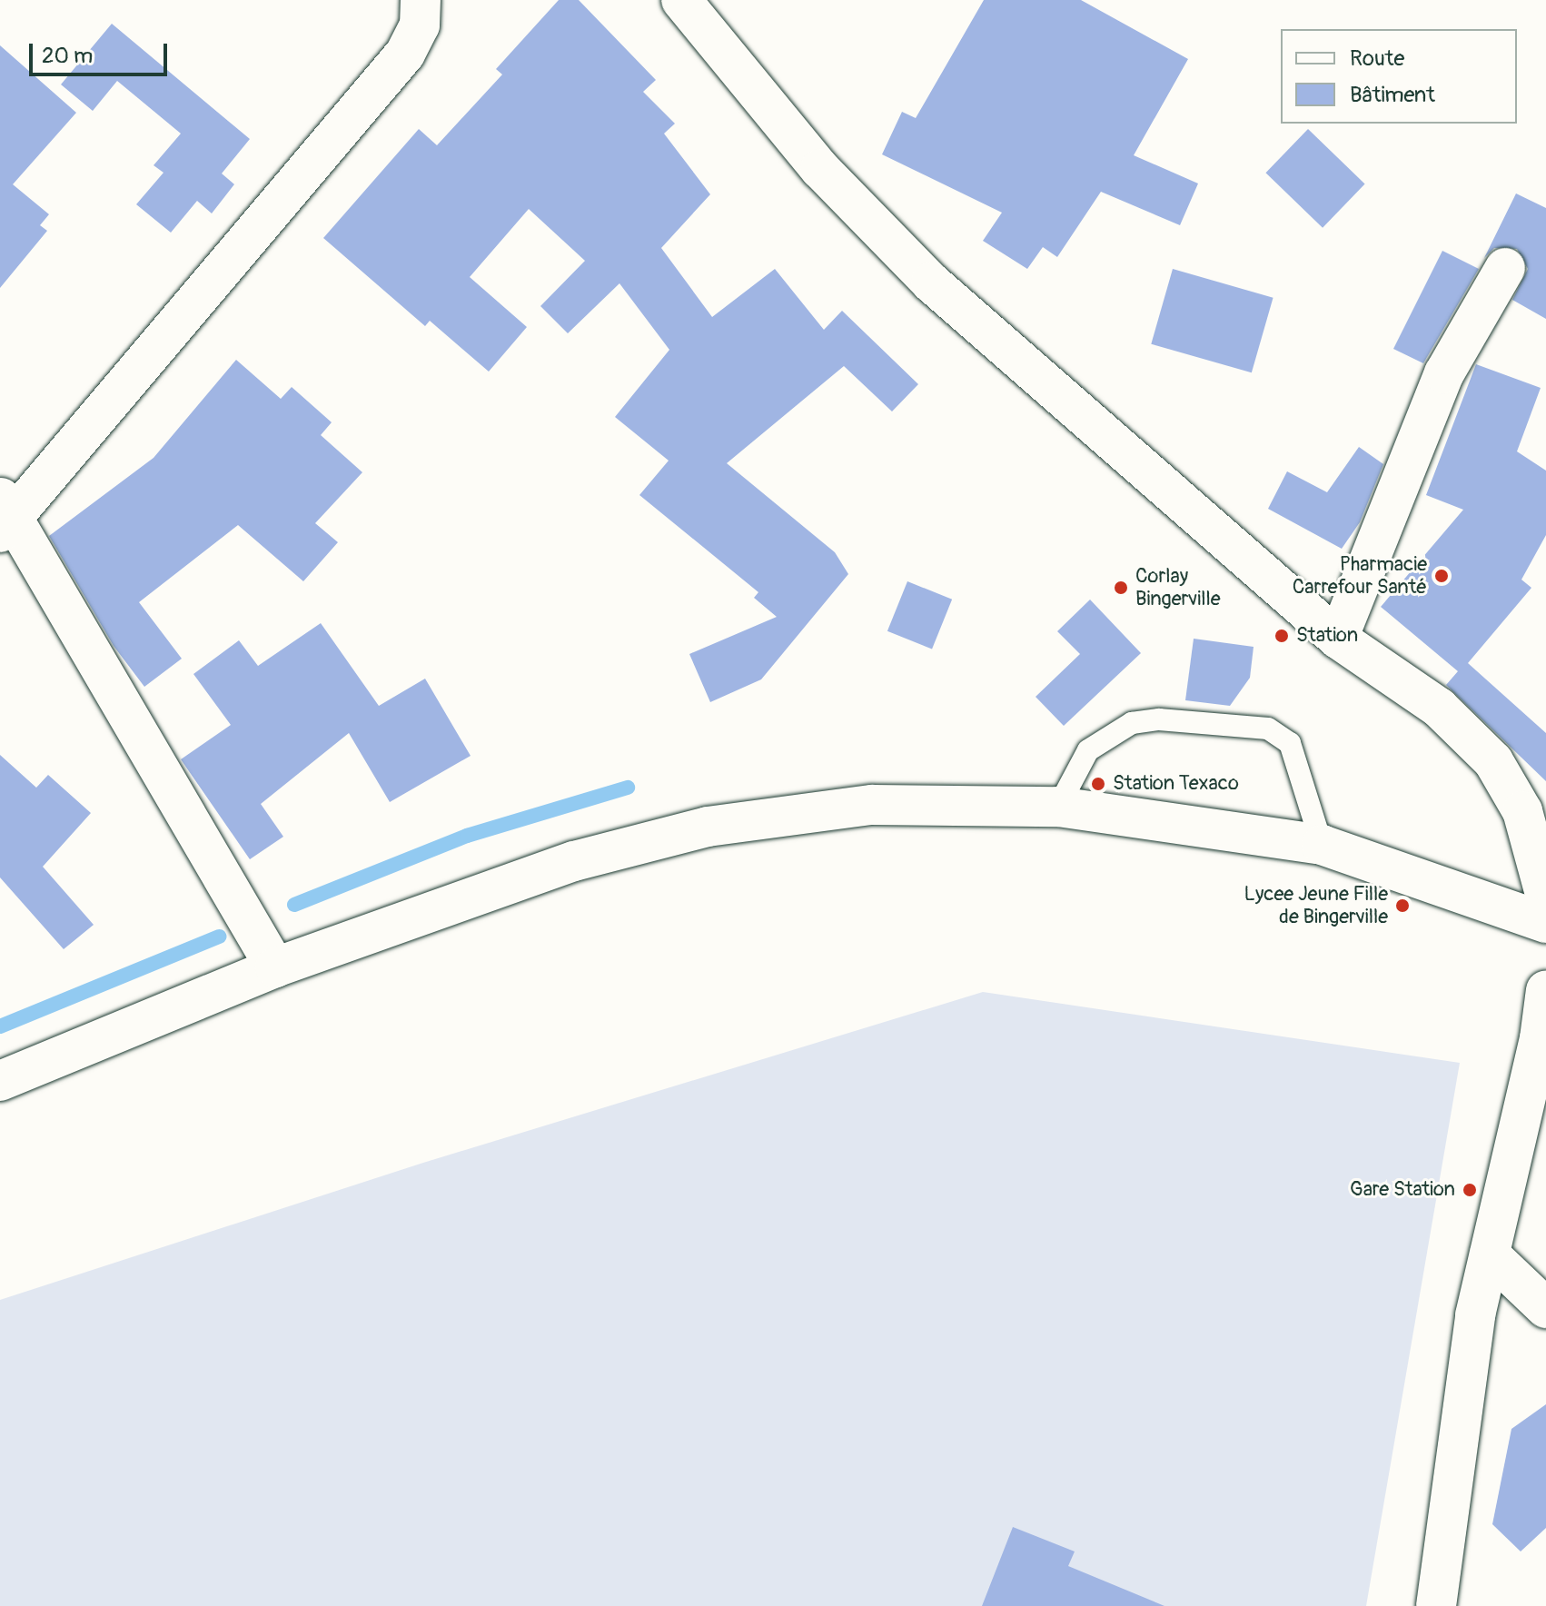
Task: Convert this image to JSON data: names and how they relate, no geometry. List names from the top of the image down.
{
  "places": [
    "Pharmacie Carrefour Santé",
    "Corlay Bingerville",
    "Station",
    "Station Texaco",
    "Lycee Jeune Fille de Bingerville",
    "Gare Station"
  ],
  "legend": ["Route", "Bâtiment"],
  "scale_bar": "20 m"
}
